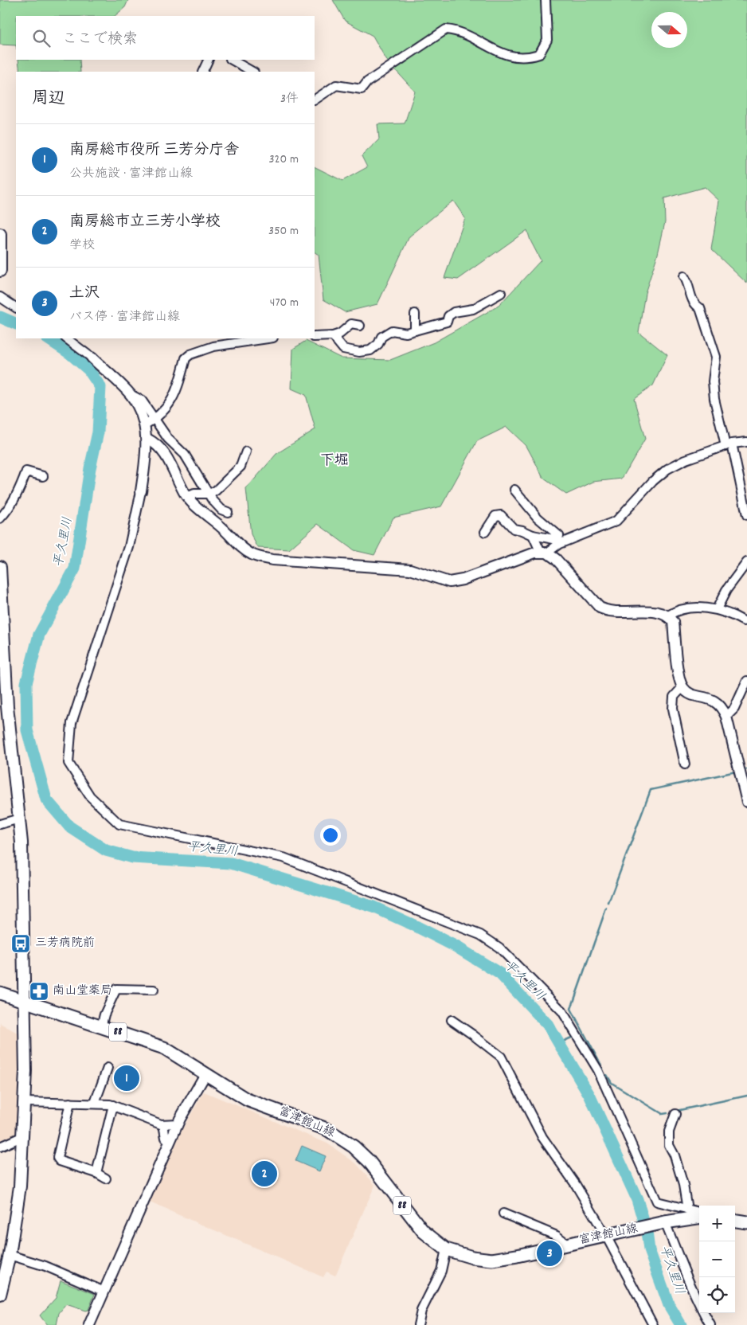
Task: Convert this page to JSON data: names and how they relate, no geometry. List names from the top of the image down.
{
  "streets": {
    "main road": ["88", "富津館山線"]
  },
  "districts": ["下堀"],
  "water": ["平久里川"],
  "places": {
    "bus stop": ["三芳病院前"],
    "pharmacy": ["南山堂薬局"]
  },
  "north": "right",
  "page": {
    "search": "ここで検索",
    "heading": ["周辺", "3件"],
    "list": [
      {
        "mark": "1",
        "name": "南房総市役所 三芳分庁舎",
        "note": "公共施設 · 富津館山線",
        "value": "320 m"
      },
      {
        "mark": "2",
        "name": "南房総市立三芳小学校",
        "note": "学校",
        "value": "350 m"
      },
      {
        "mark": "3",
        "name": "土沢",
        "note": "バス停 · 富津館山線",
        "value": "470 m"
      }
    ],
    "pins": ["1", "2", "3"],
    "map_buttons": ["+", "−"]
  }
}
